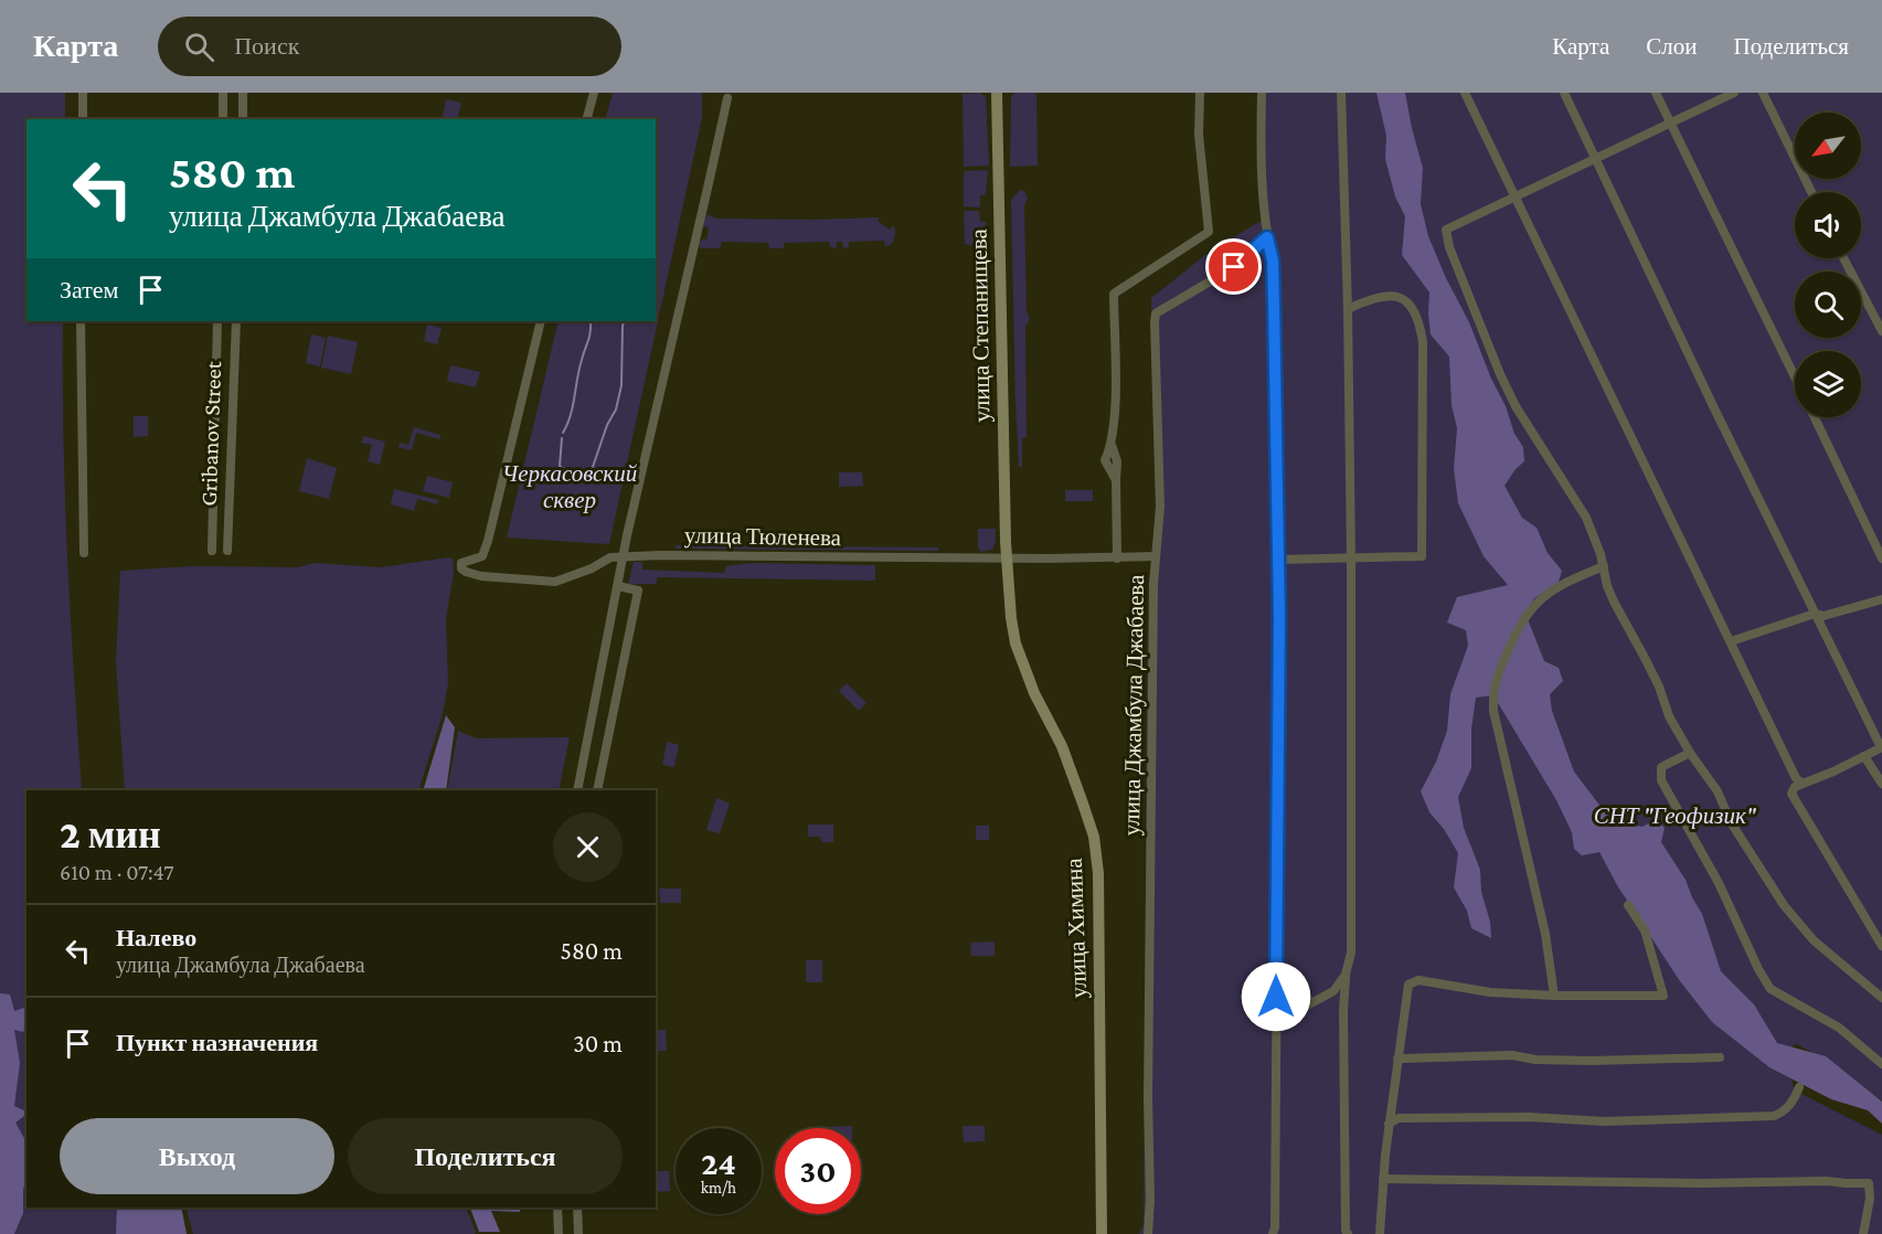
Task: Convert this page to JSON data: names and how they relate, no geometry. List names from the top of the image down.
{
  "streets": {
    "street": [
      "улица Степанищева",
      "Gribanov Street",
      "улица Тюленева",
      "улица Джамбула Джабаева",
      "улица Химина"
    ]
  },
  "crossings": [
    ["улица Степанищева", "улица Тюленева"],
    ["улица Степанищева", "улица Химина"],
    ["улица Тюленева", "улица Джамбула Джабаева"],
    ["улица Тюленева", "улица Химина"]
  ],
  "parks": ["Черкасовский сквер", "СНТ \"Геофизик\""],
  "north": "bottom left",
  "page": {
    "header": "Карта",
    "search": "Поиск",
    "nav": ["Карта", "Слои", "Поделиться"],
    "turn": ["580 m", "улица Джамбула Джабаева"],
    "then": "Затем",
    "heading": ["2 мин", "610 m · 07:47"],
    "list": [
      {
        "name": "Налево",
        "note": "улица Джамбула Джабаева",
        "value": "580 m"
      },
      {
        "name": "Пункт назначения",
        "value": "30 m"
      }
    ],
    "buttons": ["Выход", "Поделиться"],
    "speed": "24 km/h",
    "limit": "30"
  }
}
